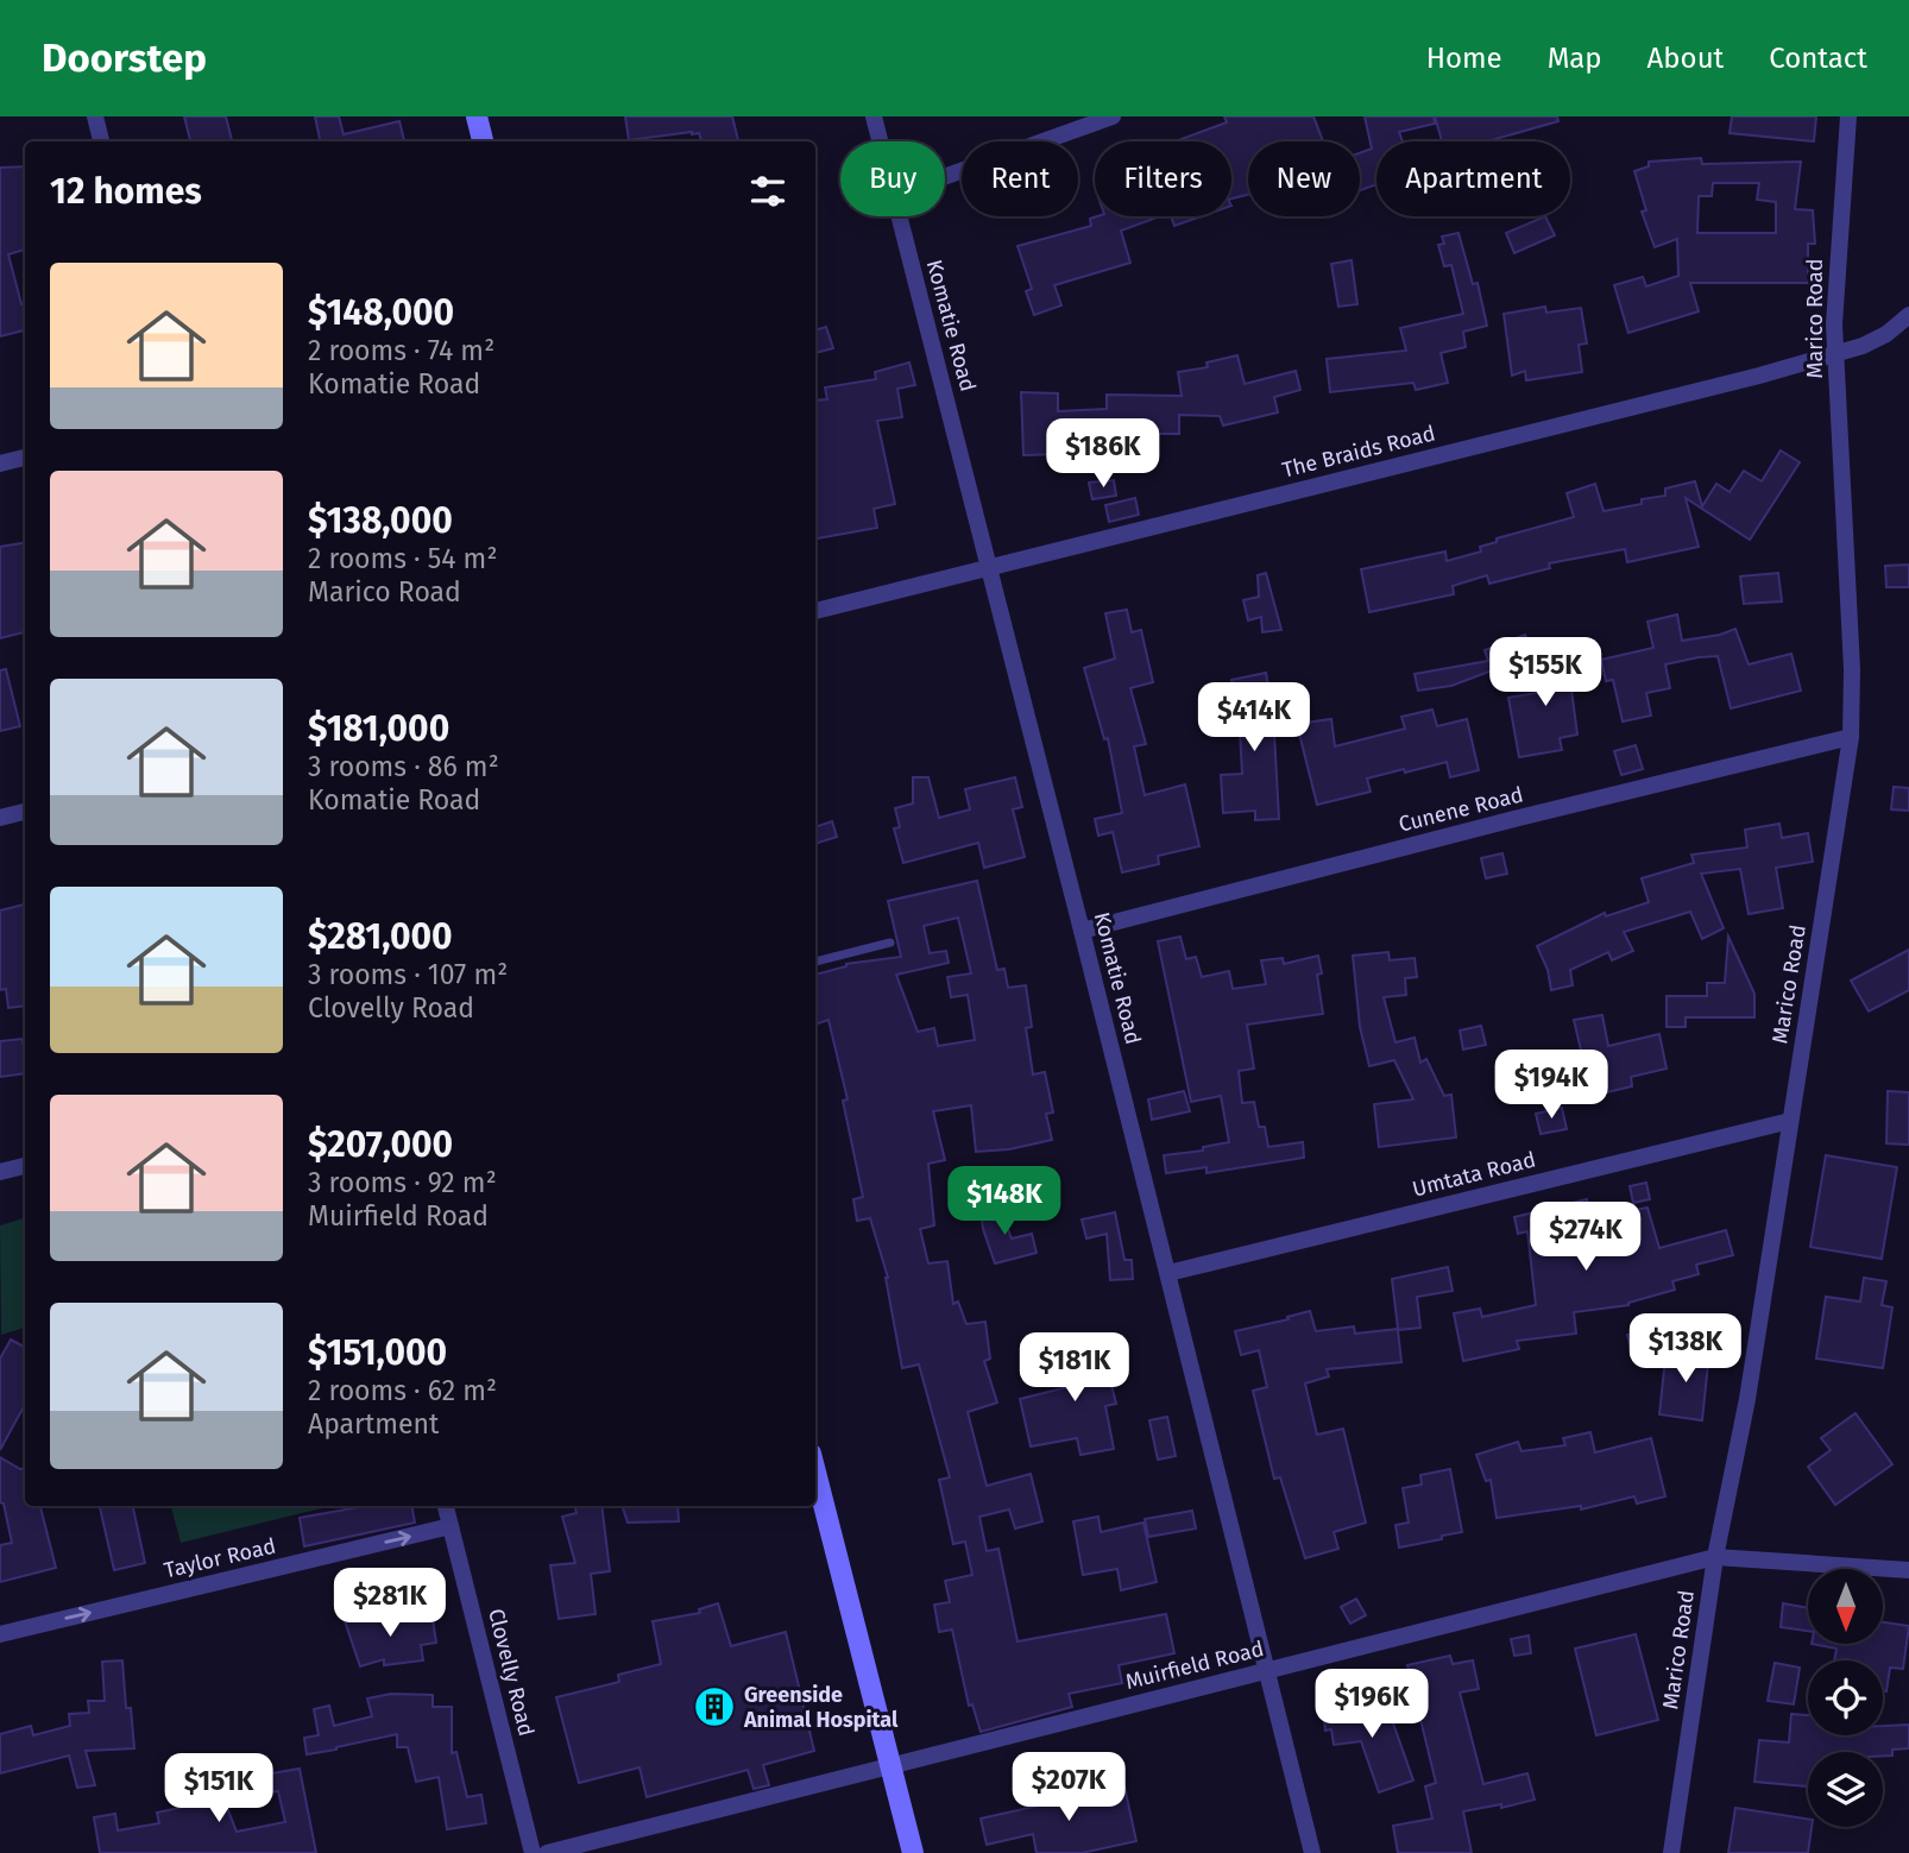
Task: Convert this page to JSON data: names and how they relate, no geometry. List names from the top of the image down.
{
  "streets": {
    "street": [
      "Marico Road",
      "Komatie Road",
      "The Braids Road",
      "Cunene Road",
      "Umtata Road",
      "Taylor Road",
      "Muirfield Road",
      "Clovelly Road"
    ]
  },
  "crossings": [
    ["Marico Road", "The Braids Road"],
    ["Marico Road", "Cunene Road"],
    ["Marico Road", "Umtata Road"],
    ["Marico Road", "Muirfield Road"],
    ["Komatie Road", "The Braids Road"],
    ["Komatie Road", "Cunene Road"],
    ["Komatie Road", "Umtata Road"],
    ["Komatie Road", "Muirfield Road"],
    ["Taylor Road", "Clovelly Road"]
  ],
  "one_way": ["Taylor Road"],
  "places": {
    "building": ["Greenside Animal Hospital"]
  },
  "north": "bottom",
  "page": {
    "header": "Doorstep",
    "nav": [
      "Home",
      "Map",
      "About",
      "Contact"
    ],
    "chip": [
      "Buy",
      "Rent",
      "Filters",
      "New",
      "Apartment"
    ],
    "heading": "12 homes",
    "list": [
      {
        "name": "$148,000",
        "note": "2 rooms · 74 m² · Komatie Road"
      },
      {
        "name": "$138,000",
        "note": "2 rooms · 54 m² · Marico Road"
      },
      {
        "name": "$181,000",
        "note": "3 rooms · 86 m² · Komatie Road"
      },
      {
        "name": "$281,000",
        "note": "3 rooms · 107 m² · Clovelly Road"
      },
      {
        "name": "$207,000",
        "note": "3 rooms · 92 m² · Muirfield Road"
      },
      {
        "name": "$151,000",
        "note": "2 rooms · 62 m² · Apartment"
      }
    ],
    "price": [
      "$186K",
      "$155K",
      "$414K",
      "$194K",
      "$148K",
      "$274K",
      "$138K",
      "$181K",
      "$281K",
      "$196K",
      "$207K",
      "$151K"
    ]
  }
}
